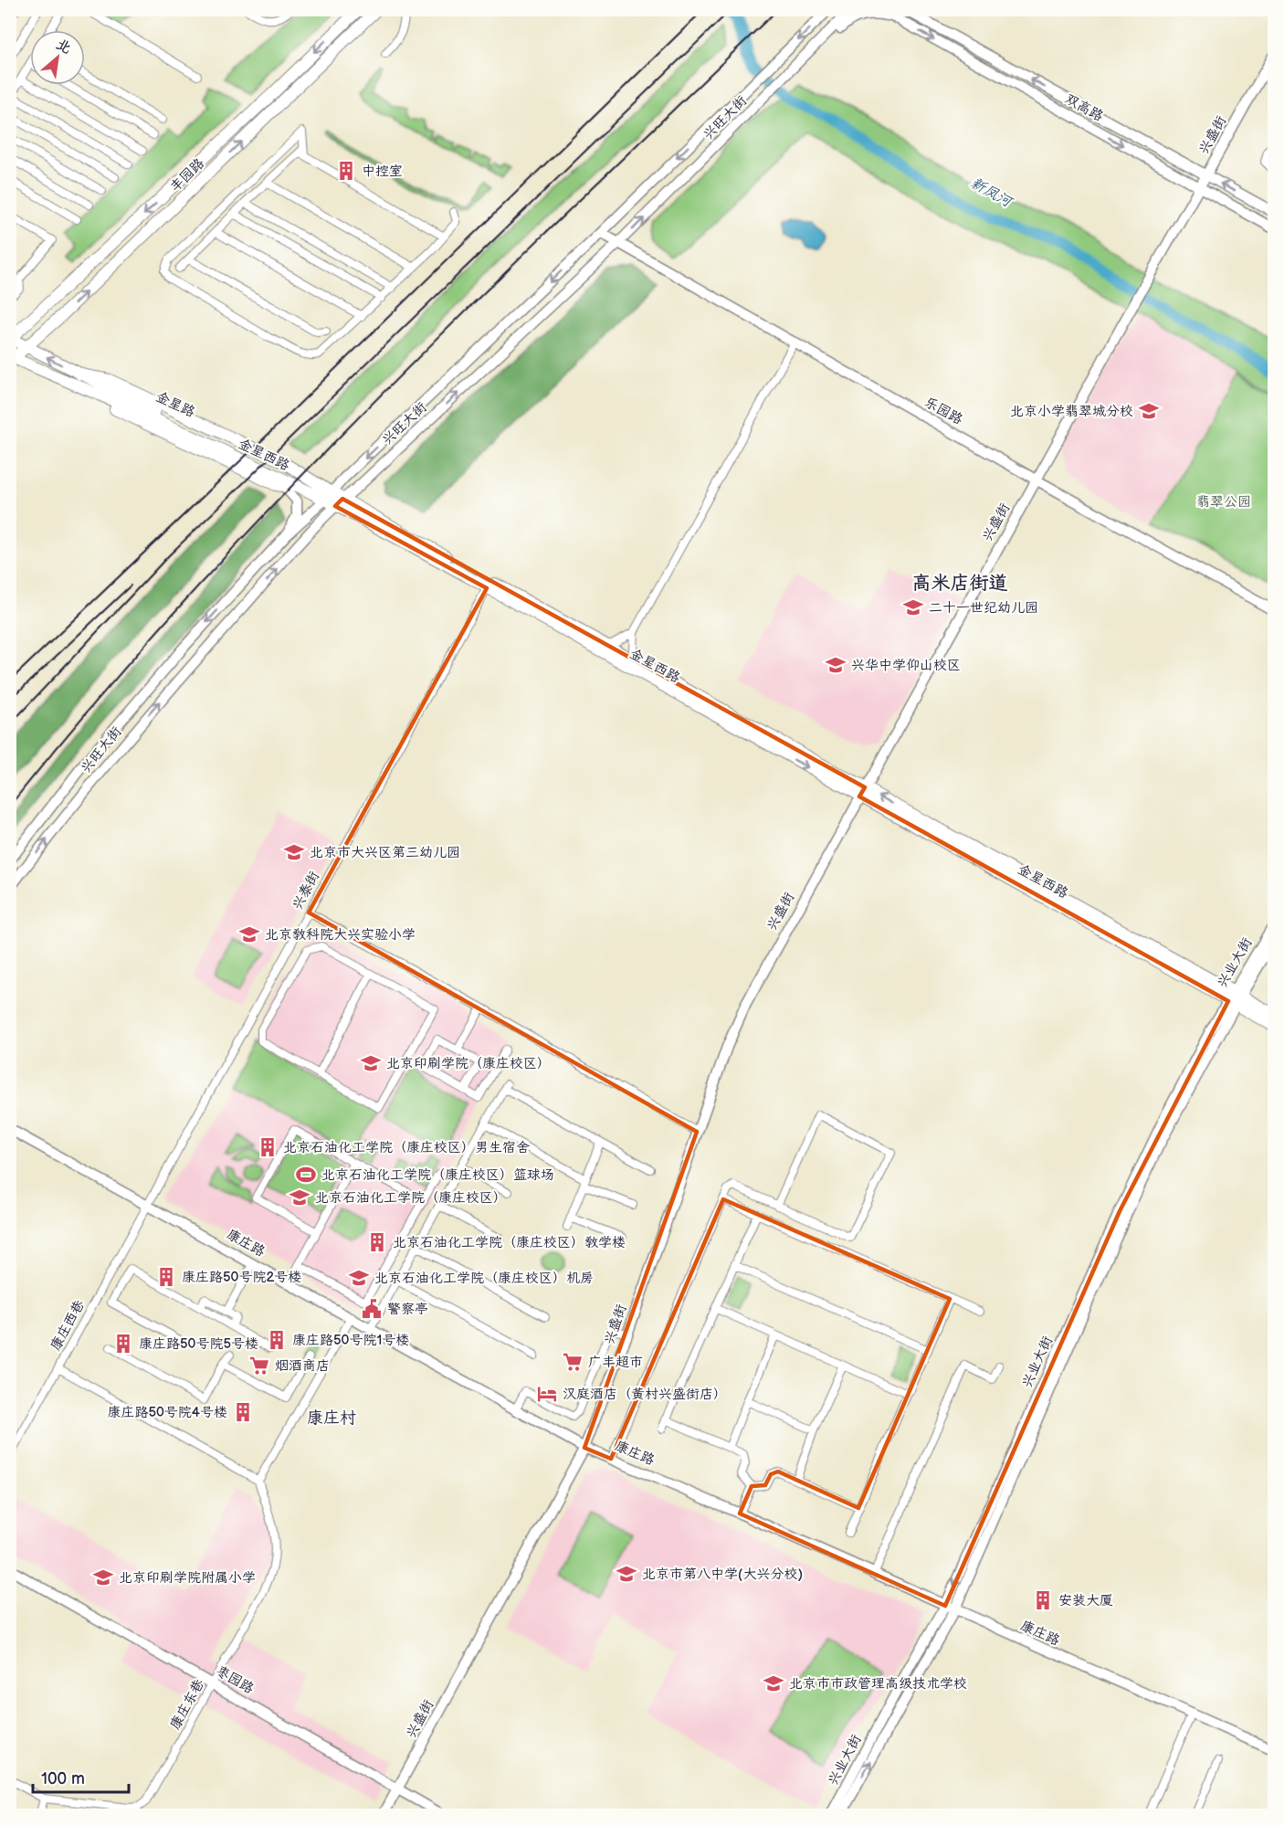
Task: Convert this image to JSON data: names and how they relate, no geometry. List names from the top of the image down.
{
  "streets": {
    "main road": ["丰园路", "金星西路"],
    "street": [
      "双高路",
      "兴旺大街",
      "兴盛街",
      "乐园路",
      "兴泰街",
      "兴业大街",
      "康庄路",
      "康庄西巷",
      "枣园路",
      "康庄东巷"
    ]
  },
  "crossings": [
    ["双高路", "兴盛街"],
    ["兴旺大街", "乐园路"],
    ["兴旺大街", "金星西路"],
    ["兴盛街", "乐园路"],
    ["兴盛街", "金星西路"],
    ["兴盛街", "康庄路"],
    ["兴盛街", "枣园路"],
    ["丰园路", "金星西路"],
    ["金星西路", "兴泰街"],
    ["金星西路", "兴业大街"],
    ["兴泰街", "康庄路"],
    ["兴泰街", "康庄西巷"],
    ["兴业大街", "康庄路"],
    ["康庄路", "康庄西巷"],
    ["枣园路", "康庄东巷"]
  ],
  "districts": ["高米店街道", "康庄村"],
  "water": ["新凤河"],
  "parks": ["翡翠公园"],
  "places": {
    "building": [
      "中控室",
      "北京石油化工学院（康庄校区）男生宿舍",
      "北京石油化工学院（康庄校区）教学楼",
      "康庄路50号院2号楼",
      "康庄路50号院1号楼",
      "康庄路50号院5号楼",
      "康庄路50号院4号楼",
      "安装大厦"
    ],
    "school or university": [
      "北京小学翡翠城分校",
      "二十一世纪幼儿园",
      "兴华中学仰山校区",
      "北京市大兴区第三幼儿园",
      "北京教科院大兴实验小学",
      "北京印刷学院（康庄校区）",
      "北京石油化工学院（康庄校区）",
      "北京石油化工学院（康庄校区）机房",
      "北京市第八中学(大兴分校)",
      "北京印刷学院附属小学",
      "北京市市政管理高级技术学校"
    ],
    "sports": ["北京石油化工学院（康庄校区）篮球场"],
    "public building": ["警察亭"],
    "supermarket": ["广丰超市", "烟酒商店"],
    "hotel": ["汉庭酒店（黄村兴盛街店）"]
  },
  "scale_bar": "100 m",
  "north": "top right"
}
